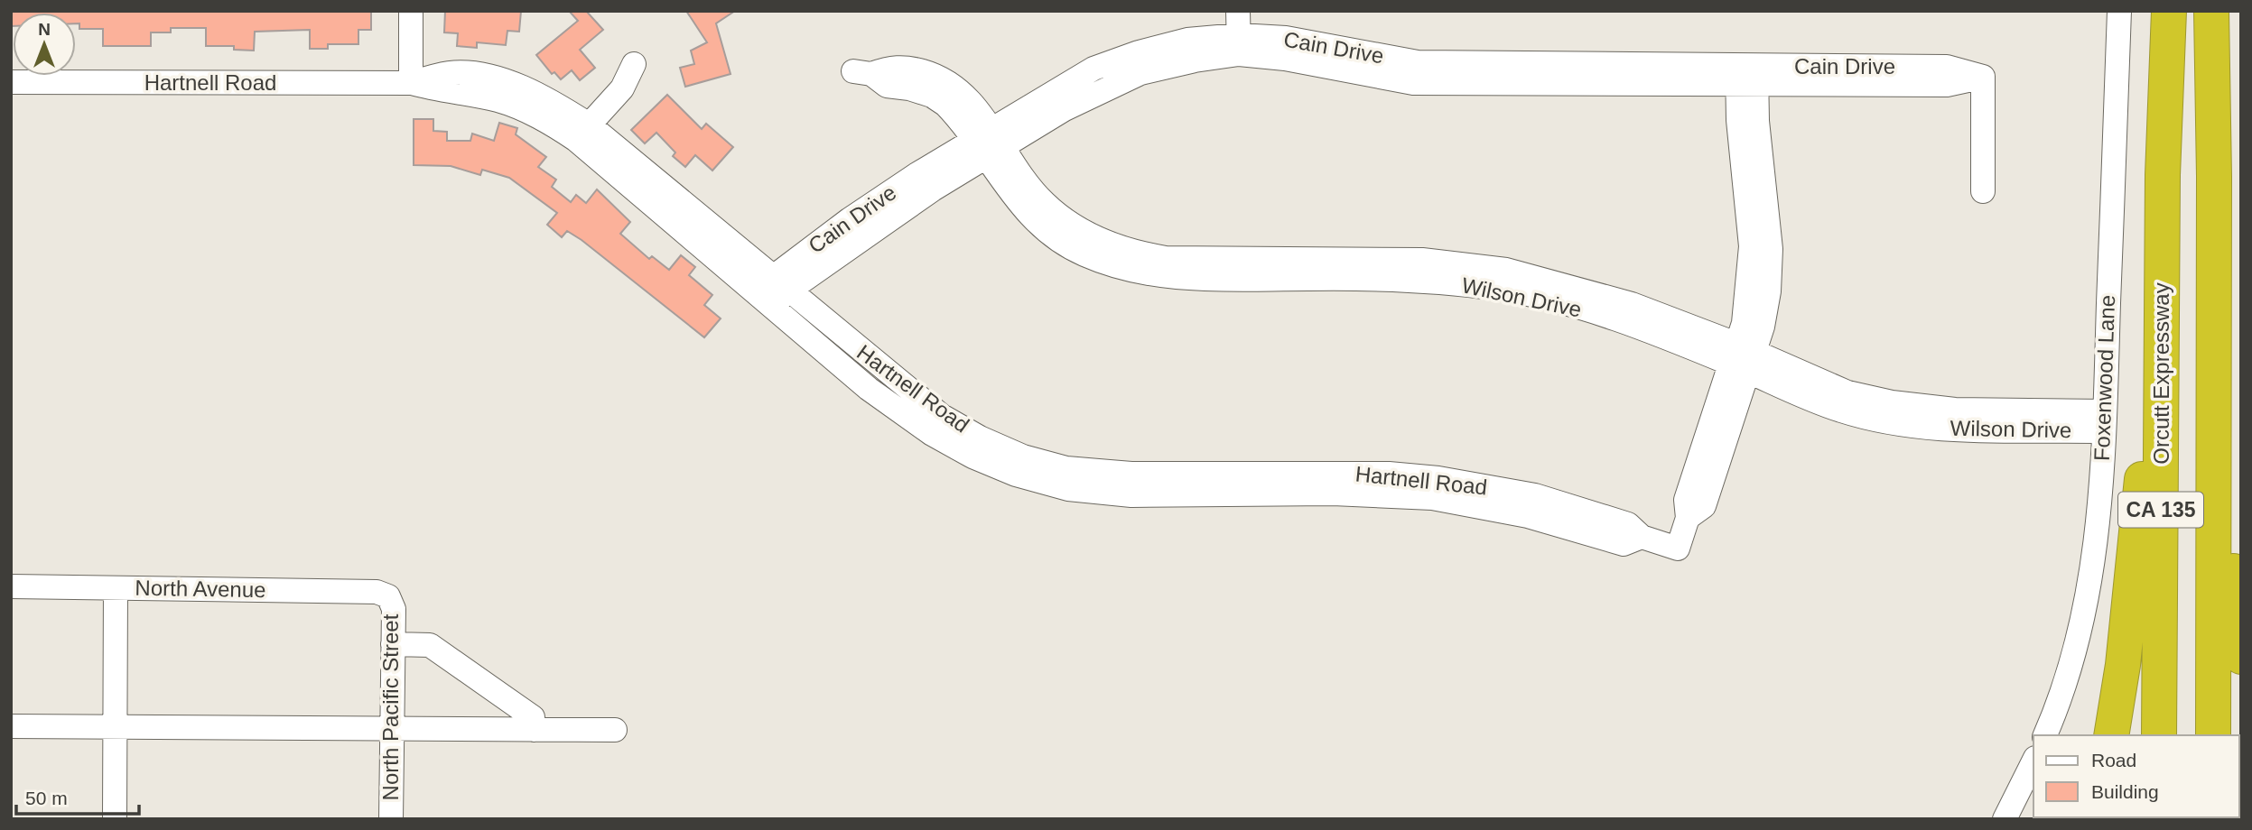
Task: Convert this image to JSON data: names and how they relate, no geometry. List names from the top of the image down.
{
  "streets": {
    "highway": ["Orcutt Expressway", "CA 135"],
    "street": [
      "Cain Drive",
      "Hartnell Road",
      "Wilson Drive",
      "Foxenwood Lane",
      "North Avenue",
      "North Pacific Street"
    ]
  },
  "crossings": [
    ["Cain Drive", "Hartnell Road"],
    ["Cain Drive", "Wilson Drive"],
    ["Hartnell Road", "Wilson Drive"],
    ["Wilson Drive", "Foxenwood Lane"],
    ["North Avenue", "North Pacific Street"]
  ],
  "legend": ["Road", "Building"],
  "scale_bar": "50 m",
  "north": "top"
}
